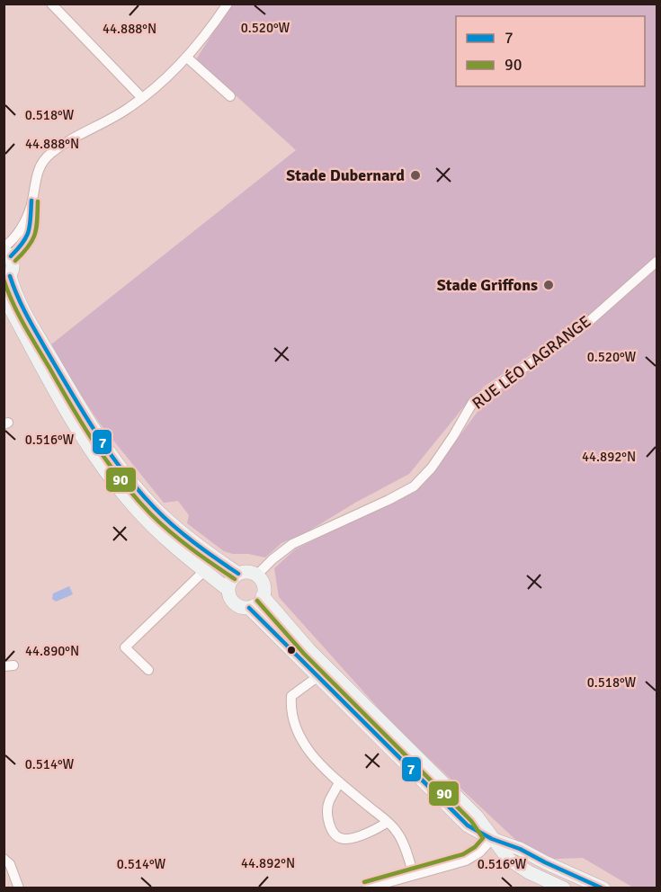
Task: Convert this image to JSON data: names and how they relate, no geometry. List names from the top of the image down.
{
  "streets": {
    "street": ["RUE LÉO LAGRANGE"]
  },
  "places": ["Stade Dubernard", "Stade Griffons"],
  "lines": ["transit line 7", "transit line 90"],
  "legend": ["7", "90"],
  "coordinates": [
    "0.520°W",
    "44.888°N",
    "0.518°W",
    "0.516°W",
    "44.892°N",
    "44.890°N",
    "0.514°W"
  ]
}
